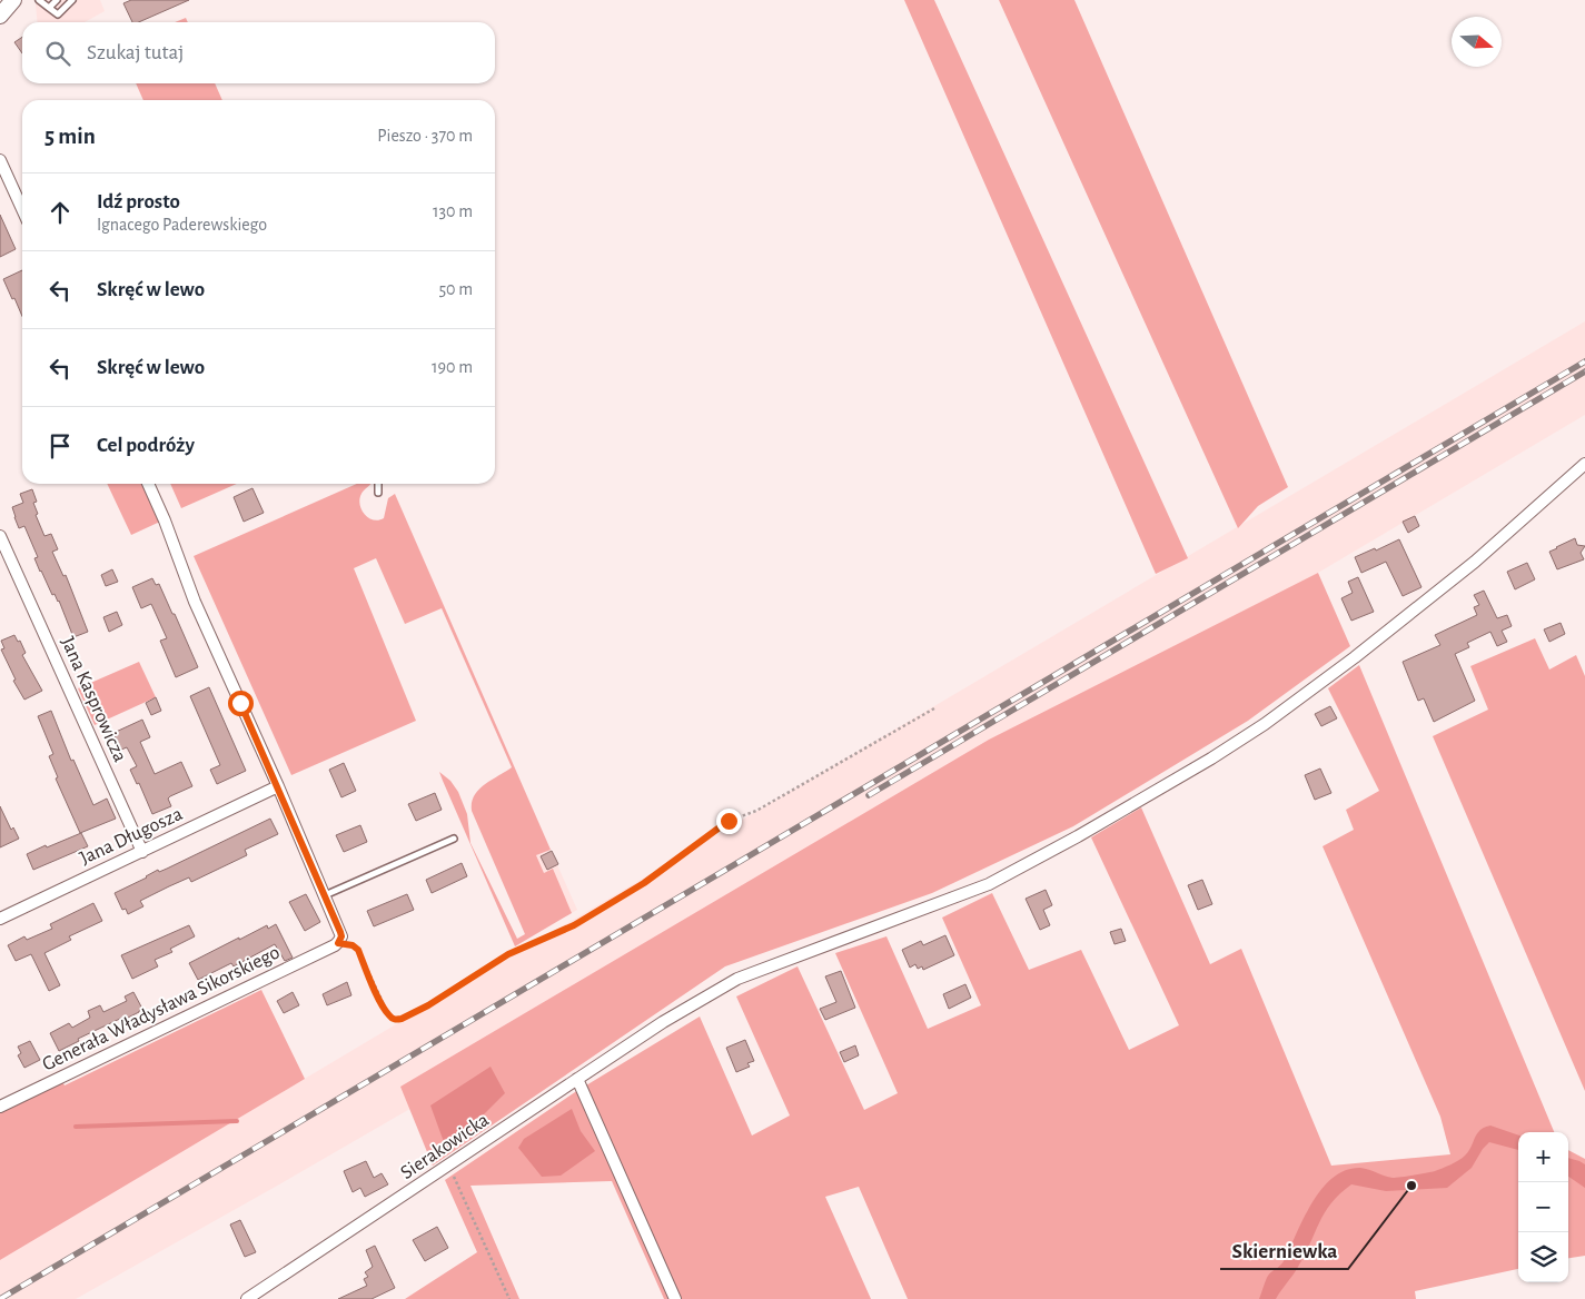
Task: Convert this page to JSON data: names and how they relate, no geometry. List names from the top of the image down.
{
  "streets": {
    "street": [
      "Jana Kasprowicza",
      "Jana Długosza",
      "Generała Władysława Sikorskiego",
      "Sierakowicka"
    ]
  },
  "crossings": [
    ["Jana Kasprowicza", "Jana Długosza"]
  ],
  "places": ["Skierniewka"],
  "north": "right",
  "page": {
    "search": "Szukaj tutaj",
    "heading": ["5 min", "Pieszo · 370 m"],
    "list": [
      ["Idź prosto", "Ignacego Paderewskiego", "130 m"],
      ["Skręć w lewo", "50 m"],
      ["Skręć w lewo", "190 m"],
      "Cel podróży"
    ],
    "map_buttons": ["+", "−"]
  }
}
